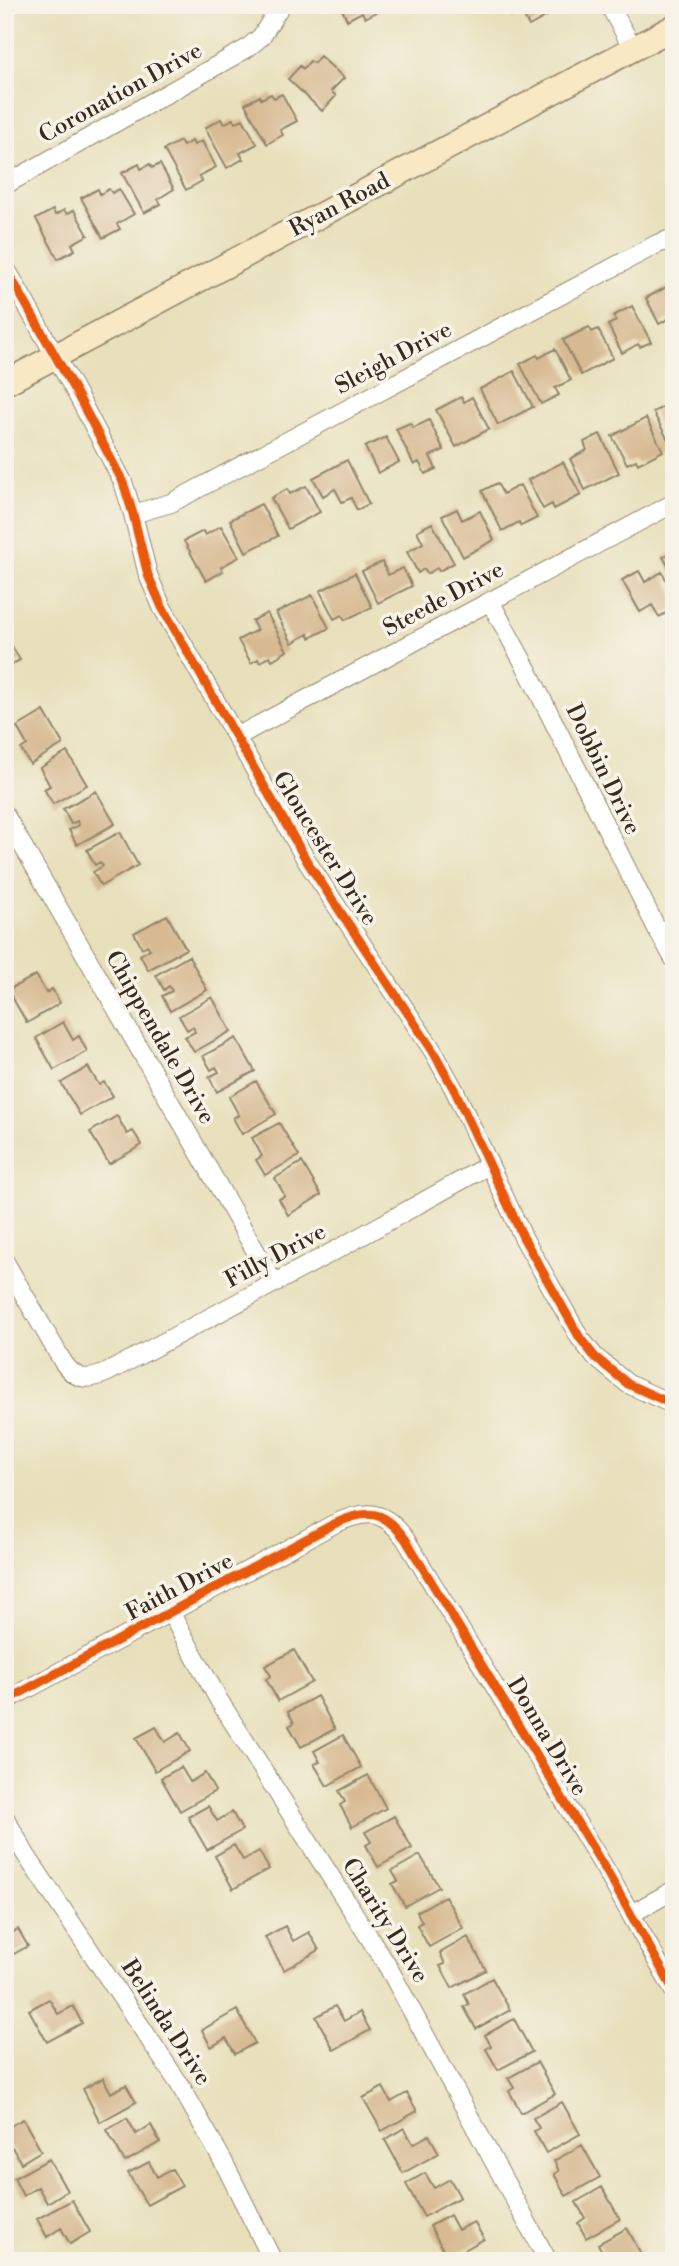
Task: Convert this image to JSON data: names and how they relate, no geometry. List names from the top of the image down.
{
  "streets": {
    "main road": ["Ryan Road"],
    "street": [
      "Coronation Drive",
      "Sleigh Drive",
      "Steede Drive",
      "Dobbin Drive",
      "Gloucester Drive",
      "Chippendale Drive",
      "Filly Drive",
      "Faith Drive",
      "Donna Drive",
      "Charity Drive",
      "Belinda Drive"
    ]
  },
  "crossings": [
    ["Ryan Road", "Gloucester Drive"],
    ["Sleigh Drive", "Gloucester Drive"],
    ["Steede Drive", "Dobbin Drive"],
    ["Steede Drive", "Gloucester Drive"],
    ["Gloucester Drive", "Filly Drive"],
    ["Chippendale Drive", "Filly Drive"],
    ["Faith Drive", "Donna Drive"],
    ["Faith Drive", "Charity Drive"]
  ]
}
